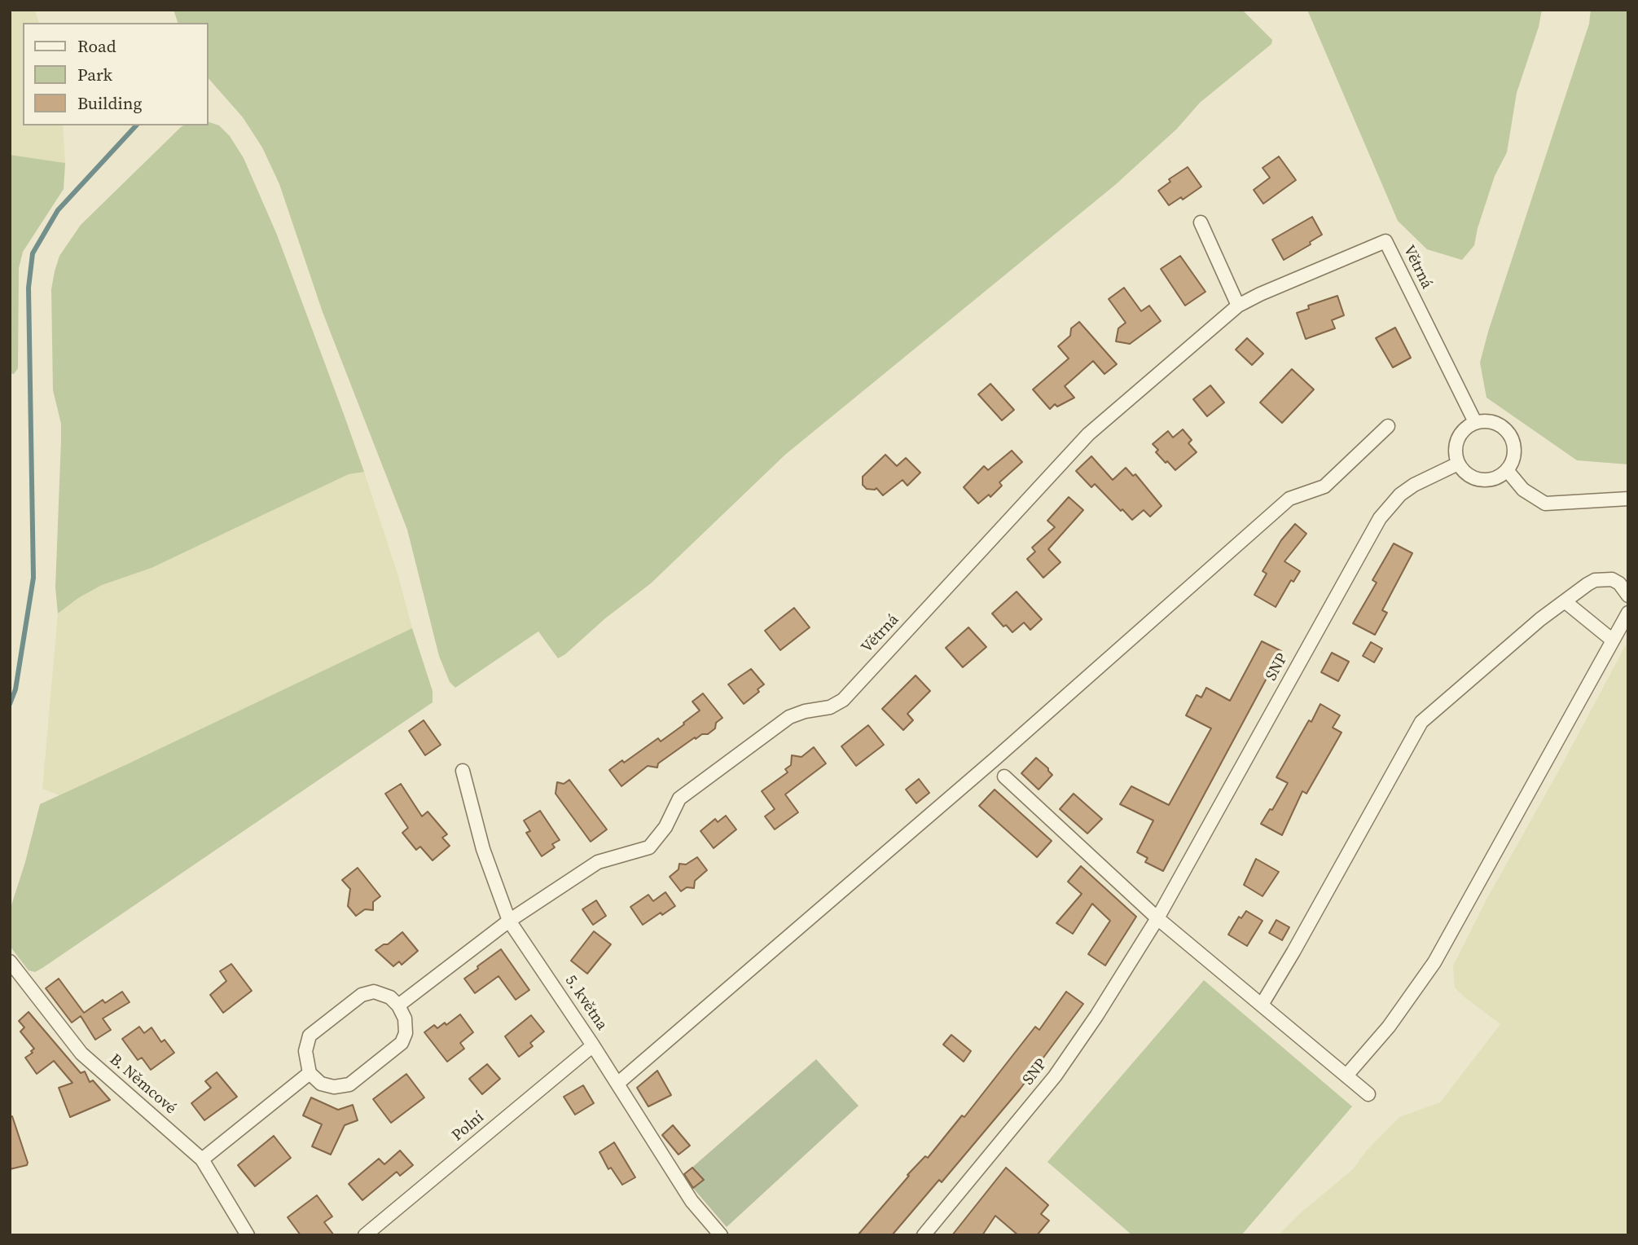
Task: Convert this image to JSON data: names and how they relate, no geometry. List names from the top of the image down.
{
  "streets": {
    "street": [
      "Větrná",
      "SNP",
      "5. května",
      "B. Němcové",
      "Polní"
    ]
  },
  "crossings": [
    ["Větrná", "SNP"],
    ["Větrná", "5. května"],
    ["5. května", "Polní"]
  ],
  "legend": ["Road", "Park", "Building"]
}
